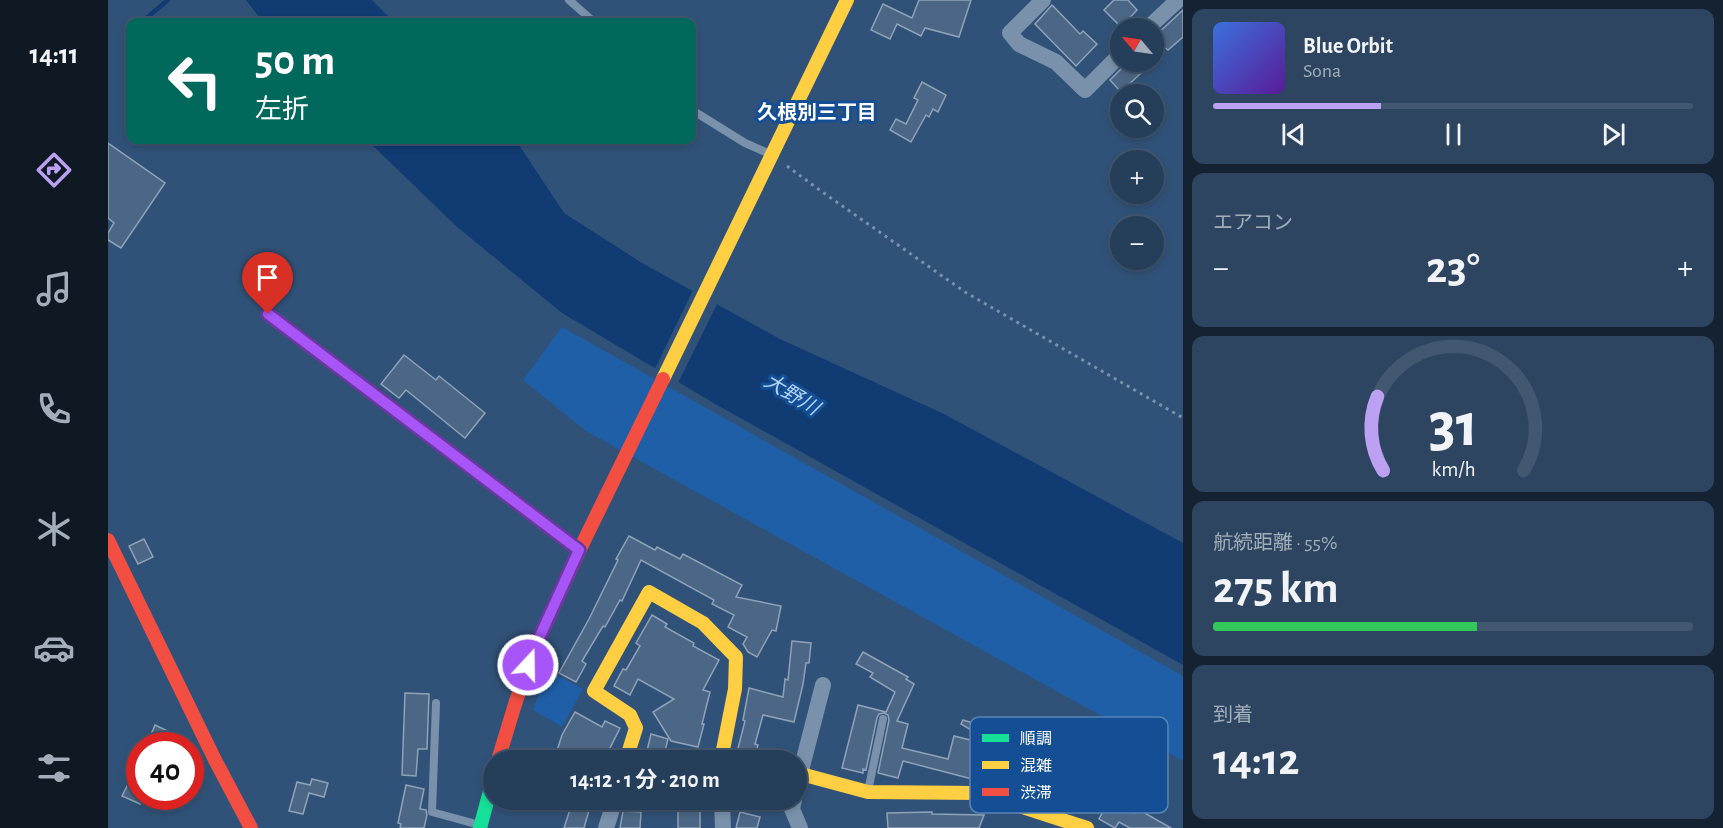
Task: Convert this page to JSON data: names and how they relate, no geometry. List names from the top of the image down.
{
  "districts": ["久根別三丁目"],
  "water": ["大野川"],
  "legend": ["順調", "混雑", "渋滞"],
  "north": "top left",
  "page": {
    "tabs": "14:11",
    "map_buttons": ["+", "−"],
    "turn": ["50 m", "左折"],
    "song": ["Blue Orbit", "Sona"],
    "tile": [
      "エアコン",
      ["航続距離 · 55%", "275 km"],
      ["到着", "14:12"]
    ],
    "heat": ["−", "23°", "+"],
    "limit": "40",
    "trip": "14:12 · 1 分 · 210 m",
    "gauge": ["31", "km/h"]
  }
}
